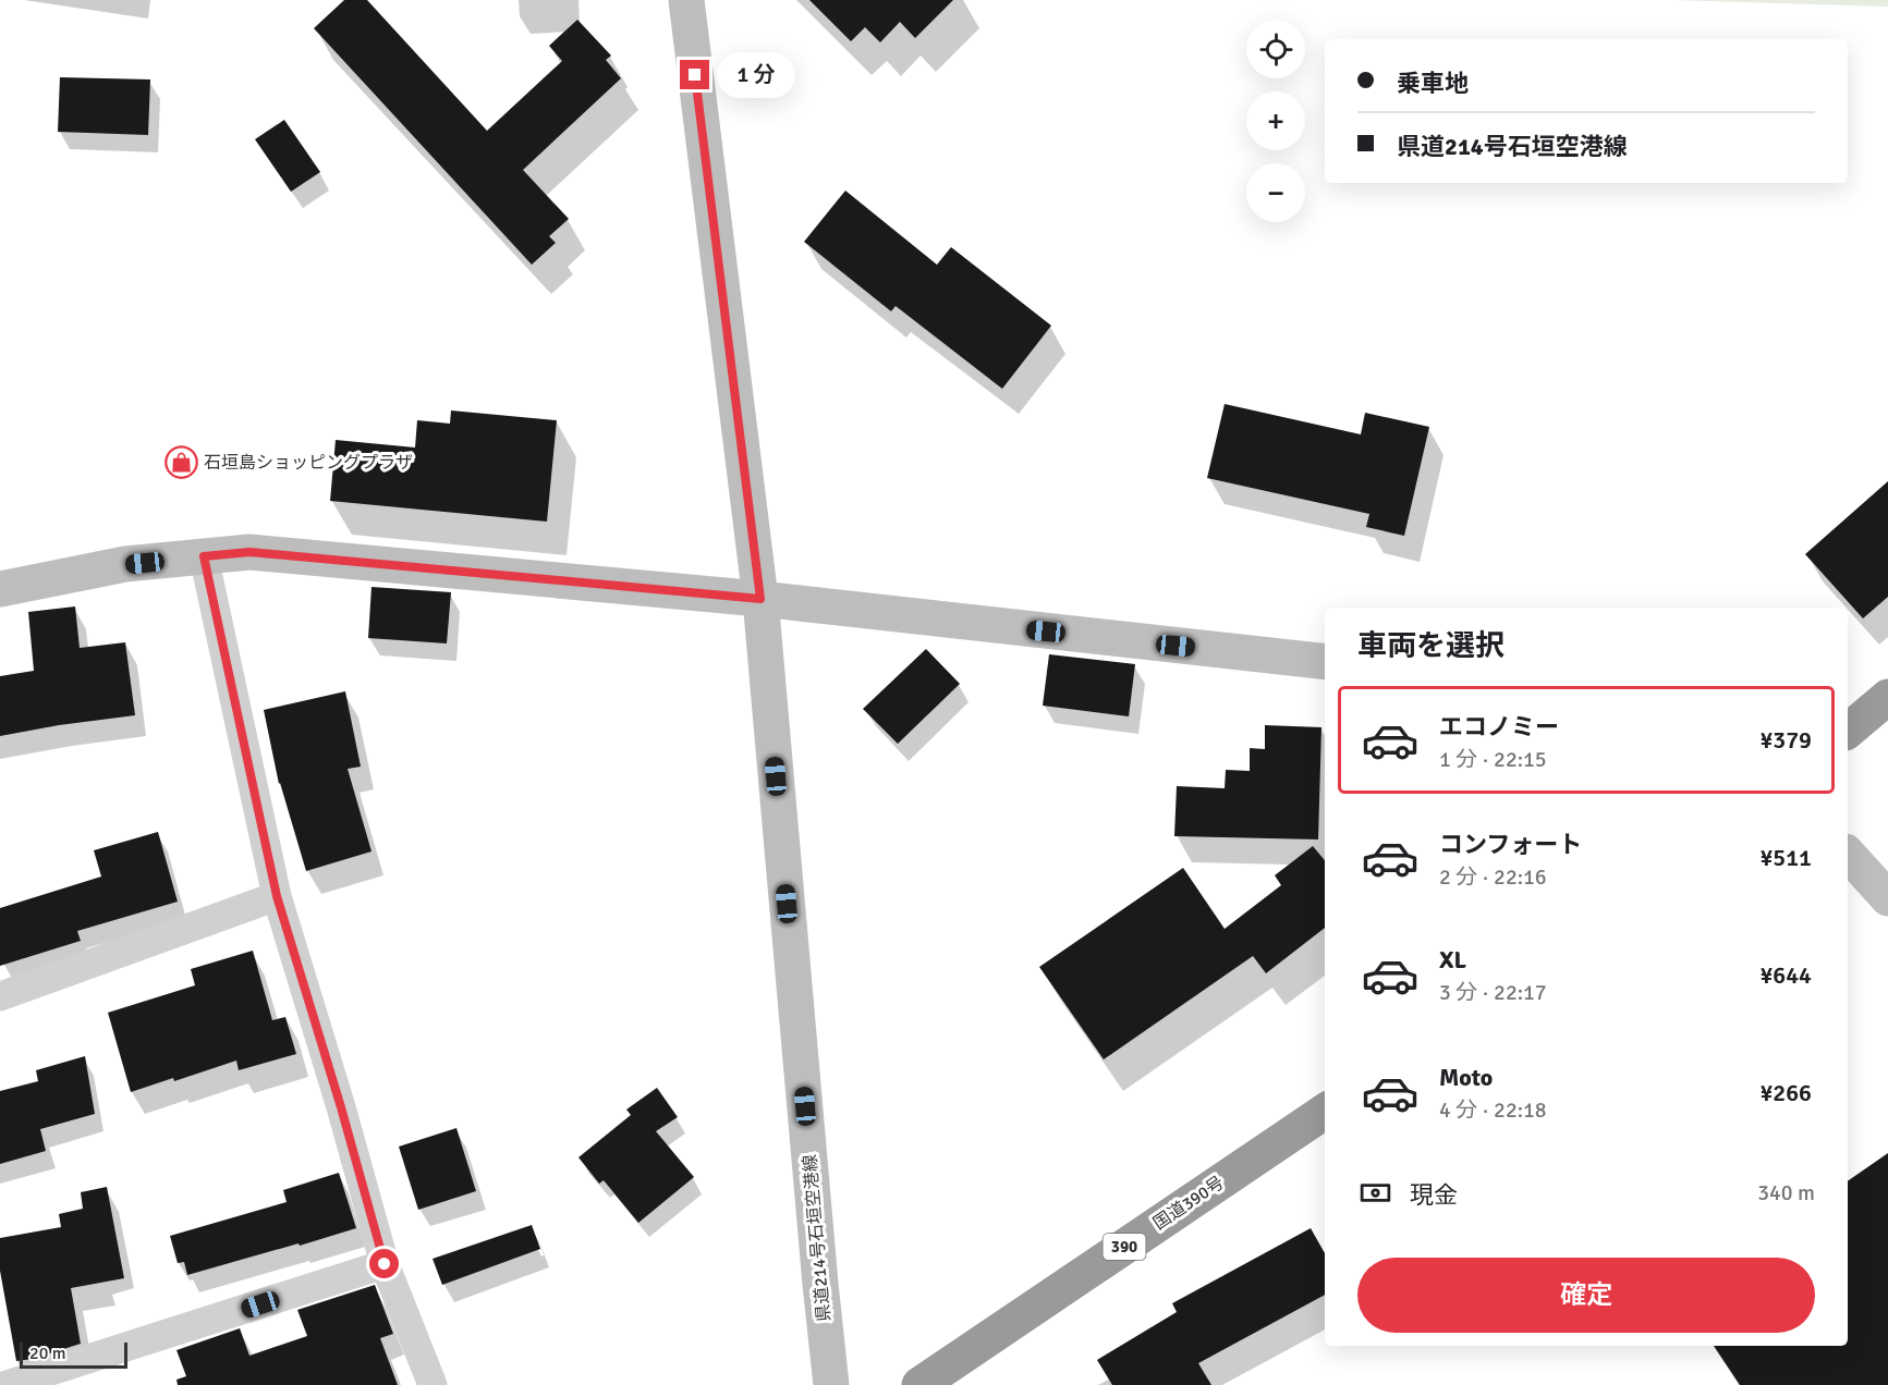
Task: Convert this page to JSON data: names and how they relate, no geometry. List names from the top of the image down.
{
  "streets": {
    "highway": ["国道390号", "390"],
    "street": ["県道214号石垣空港線"]
  },
  "places": {
    "shop": ["石垣島ショッピングプラザ"]
  },
  "scale_bar": "20 m",
  "page": {
    "map_buttons": ["+", "−"],
    "banner": ["乗車地", "県道214号石垣空港線"],
    "bubble": "1 分",
    "heading": "車両を選択",
    "list": [
      {
        "name": "エコノミー",
        "note": "1 分 · 22:15",
        "value": "¥379"
      },
      {
        "name": "コンフォート",
        "note": "2 分 · 22:16",
        "value": "¥511"
      },
      {
        "name": "XL",
        "note": "3 分 · 22:17",
        "value": "¥644"
      },
      {
        "name": "Moto",
        "note": "4 分 · 22:18",
        "value": "¥266"
      }
    ],
    "pay": ["現金", "340 m"],
    "buttons": "確定",
    "scale": "20 m"
  }
}
